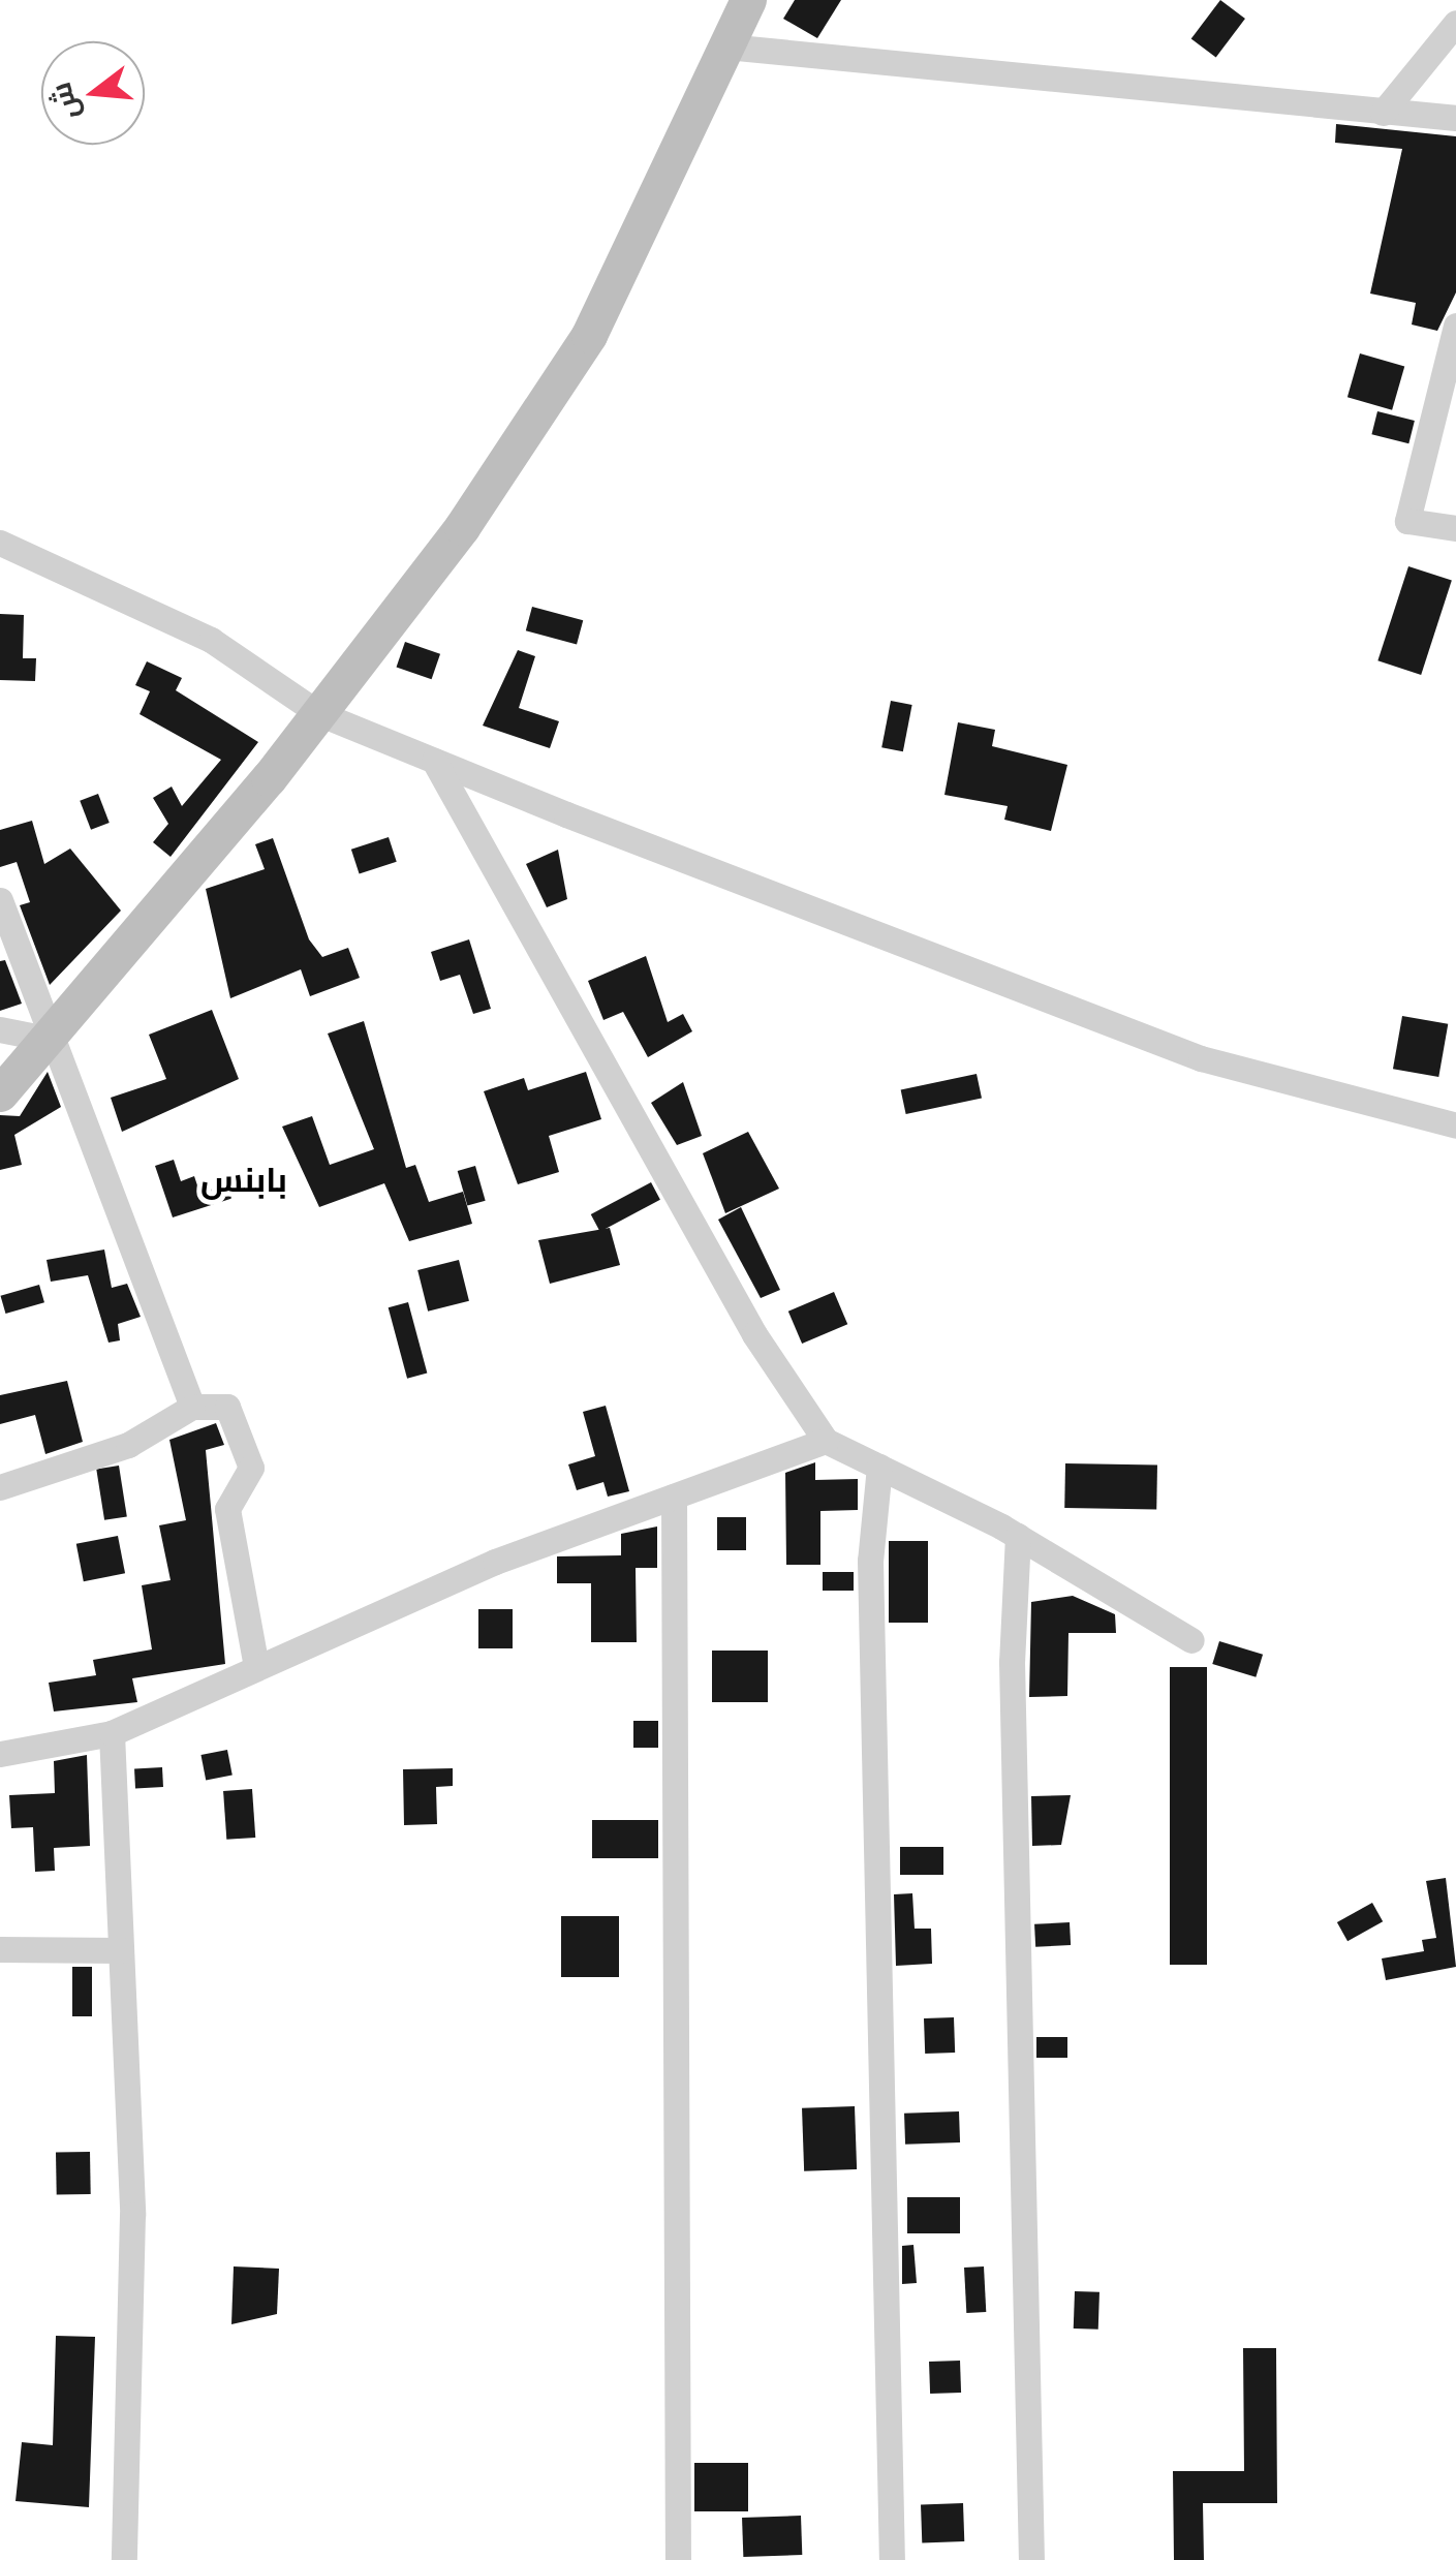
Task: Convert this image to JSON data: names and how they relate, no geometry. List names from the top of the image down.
{
  "districts": ["بابنس"],
  "north": "left"
}
